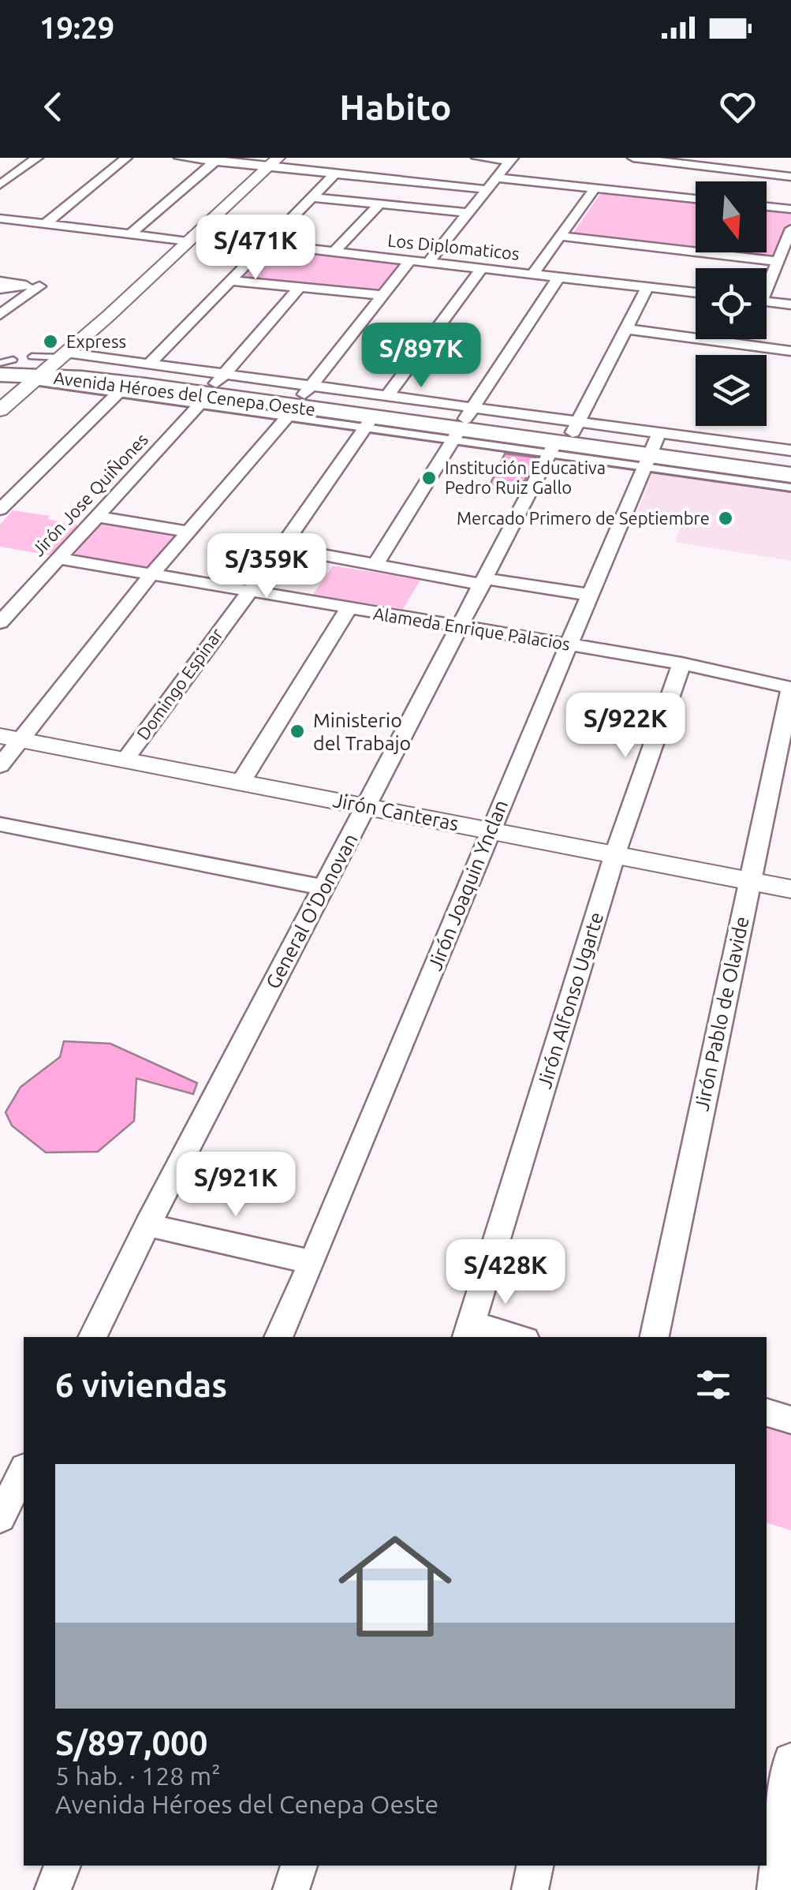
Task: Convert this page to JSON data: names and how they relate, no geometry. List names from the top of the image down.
{
  "streets": {
    "main road": ["Avenida Héroes del Cenepa Oeste"],
    "street": [
      "Los Diplomaticos",
      "Jirón Jose QuiÑones",
      "Alameda Enrique Palacios",
      "Domingo Espinar",
      "Jirón Canteras",
      "Jirón Joaquin Ynclan",
      "General O'Donovan",
      "Jirón Alfonso Ugarte",
      "Jirón Pablo de Olavide"
    ]
  },
  "crossings": [
    ["Los Diplomaticos", "General O'Donovan"],
    ["Avenida Héroes del Cenepa Oeste", "Jirón Jose QuiÑones"],
    ["Avenida Héroes del Cenepa Oeste", "Domingo Espinar"],
    ["Avenida Héroes del Cenepa Oeste", "Jirón Joaquin Ynclan"],
    ["Avenida Héroes del Cenepa Oeste", "General O'Donovan"],
    ["Jirón Jose QuiÑones", "Alameda Enrique Palacios"],
    ["Alameda Enrique Palacios", "Domingo Espinar"],
    ["Alameda Enrique Palacios", "Jirón Joaquin Ynclan"],
    ["Alameda Enrique Palacios", "General O'Donovan"],
    ["Alameda Enrique Palacios", "Jirón Alfonso Ugarte"],
    ["Alameda Enrique Palacios", "Jirón Pablo de Olavide"],
    ["Domingo Espinar", "Jirón Canteras"],
    ["Jirón Canteras", "Jirón Joaquin Ynclan"],
    ["Jirón Canteras", "General O'Donovan"],
    ["Jirón Canteras", "Jirón Alfonso Ugarte"],
    ["Jirón Canteras", "Jirón Pablo de Olavide"]
  ],
  "places": [
    "Express",
    "Institución Educativa Pedro Ruiz Gallo",
    "Mercado Primero de Septiembre",
    "Ministerio del Trabajo"
  ],
  "north": "bottom",
  "page": {
    "status": "19:29",
    "header": "Habito",
    "price": [
      "S/471K",
      "S/897K",
      "S/359K",
      "S/922K",
      "S/921K",
      "S/428K"
    ],
    "heading": "6 viviendas",
    "list": [
      {
        "name": "S/897,000",
        "note": "5 hab. · 128 m² · Avenida Héroes del Cenepa Oeste"
      }
    ]
  }
}
